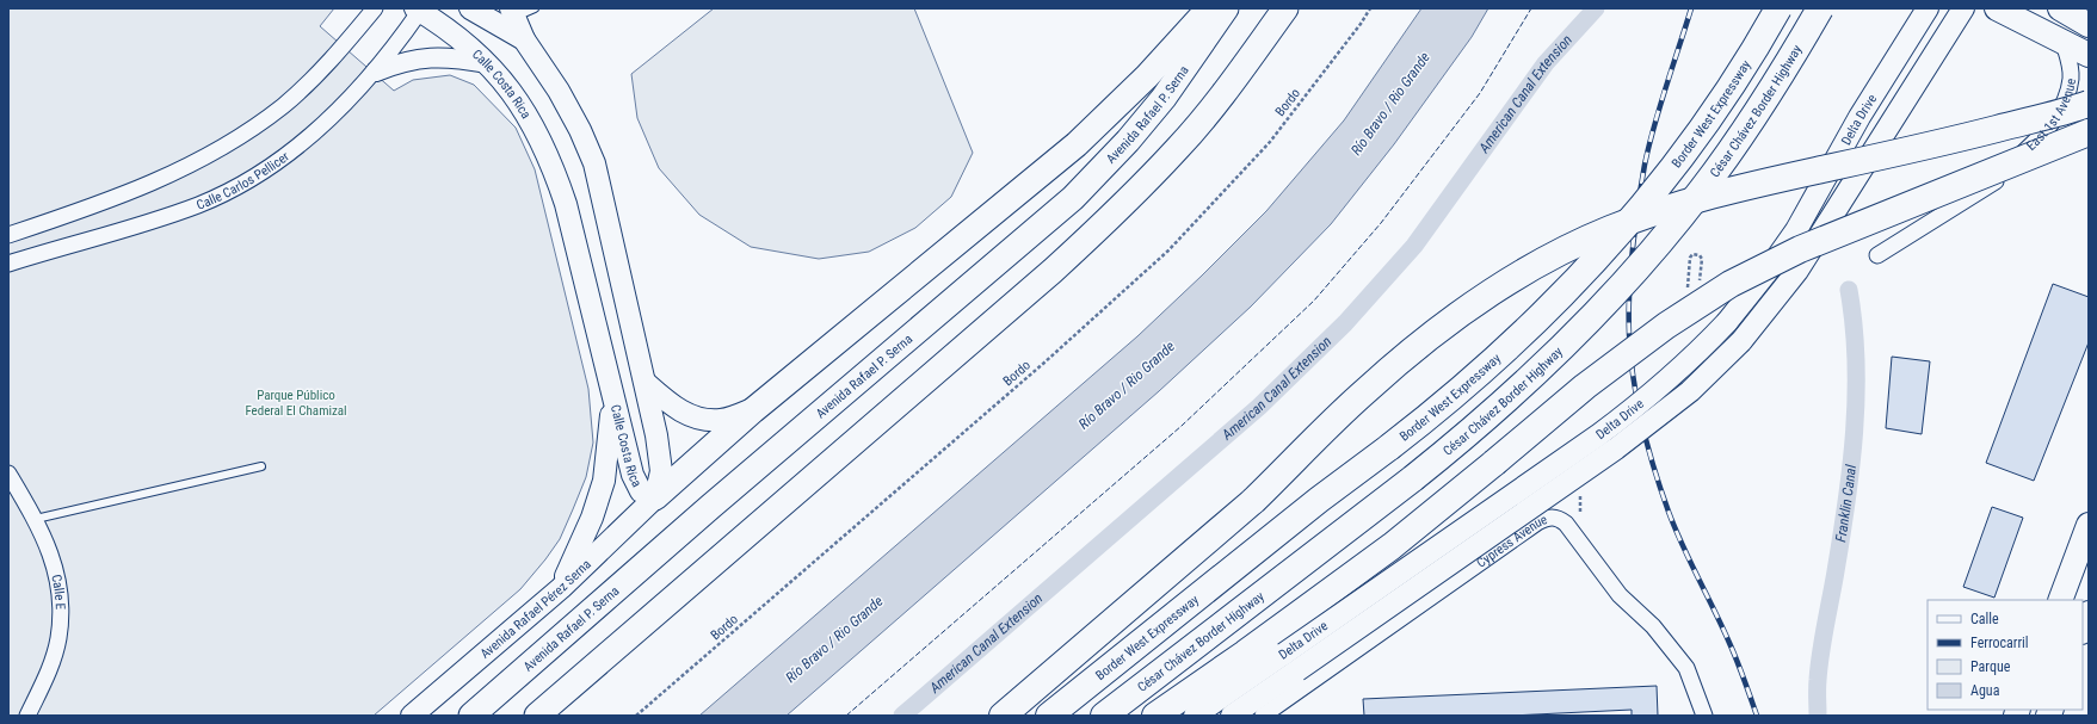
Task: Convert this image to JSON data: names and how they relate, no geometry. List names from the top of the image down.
{
  "streets": {
    "highway": ["César Chávez Border Highway", "Avenida Rafael P. Serna", "Border West Expressway"],
    "main road": ["Calle Costa Rica", "Delta Drive", "Avenida Rafael Pérez Serna"],
    "street": [
      "East 1st Avenue",
      "Calle Carlos Pellicer",
      "Cypress Avenue",
      "Calle E"
    ],
    "path": ["Bordo"]
  },
  "crossings": [
    ["Calle Costa Rica", "Calle Carlos Pellicer"],
    ["Calle Costa Rica", "Avenida Rafael Pérez Serna"]
  ],
  "water": ["American Canal Extension", "Río Bravo / Rio Grande", "Franklin Canal"],
  "parks": ["Parque Público Federal El Chamizal"],
  "legend": [
    "Calle",
    "Ferrocarril",
    "Parque",
    "Agua"
  ]
}
